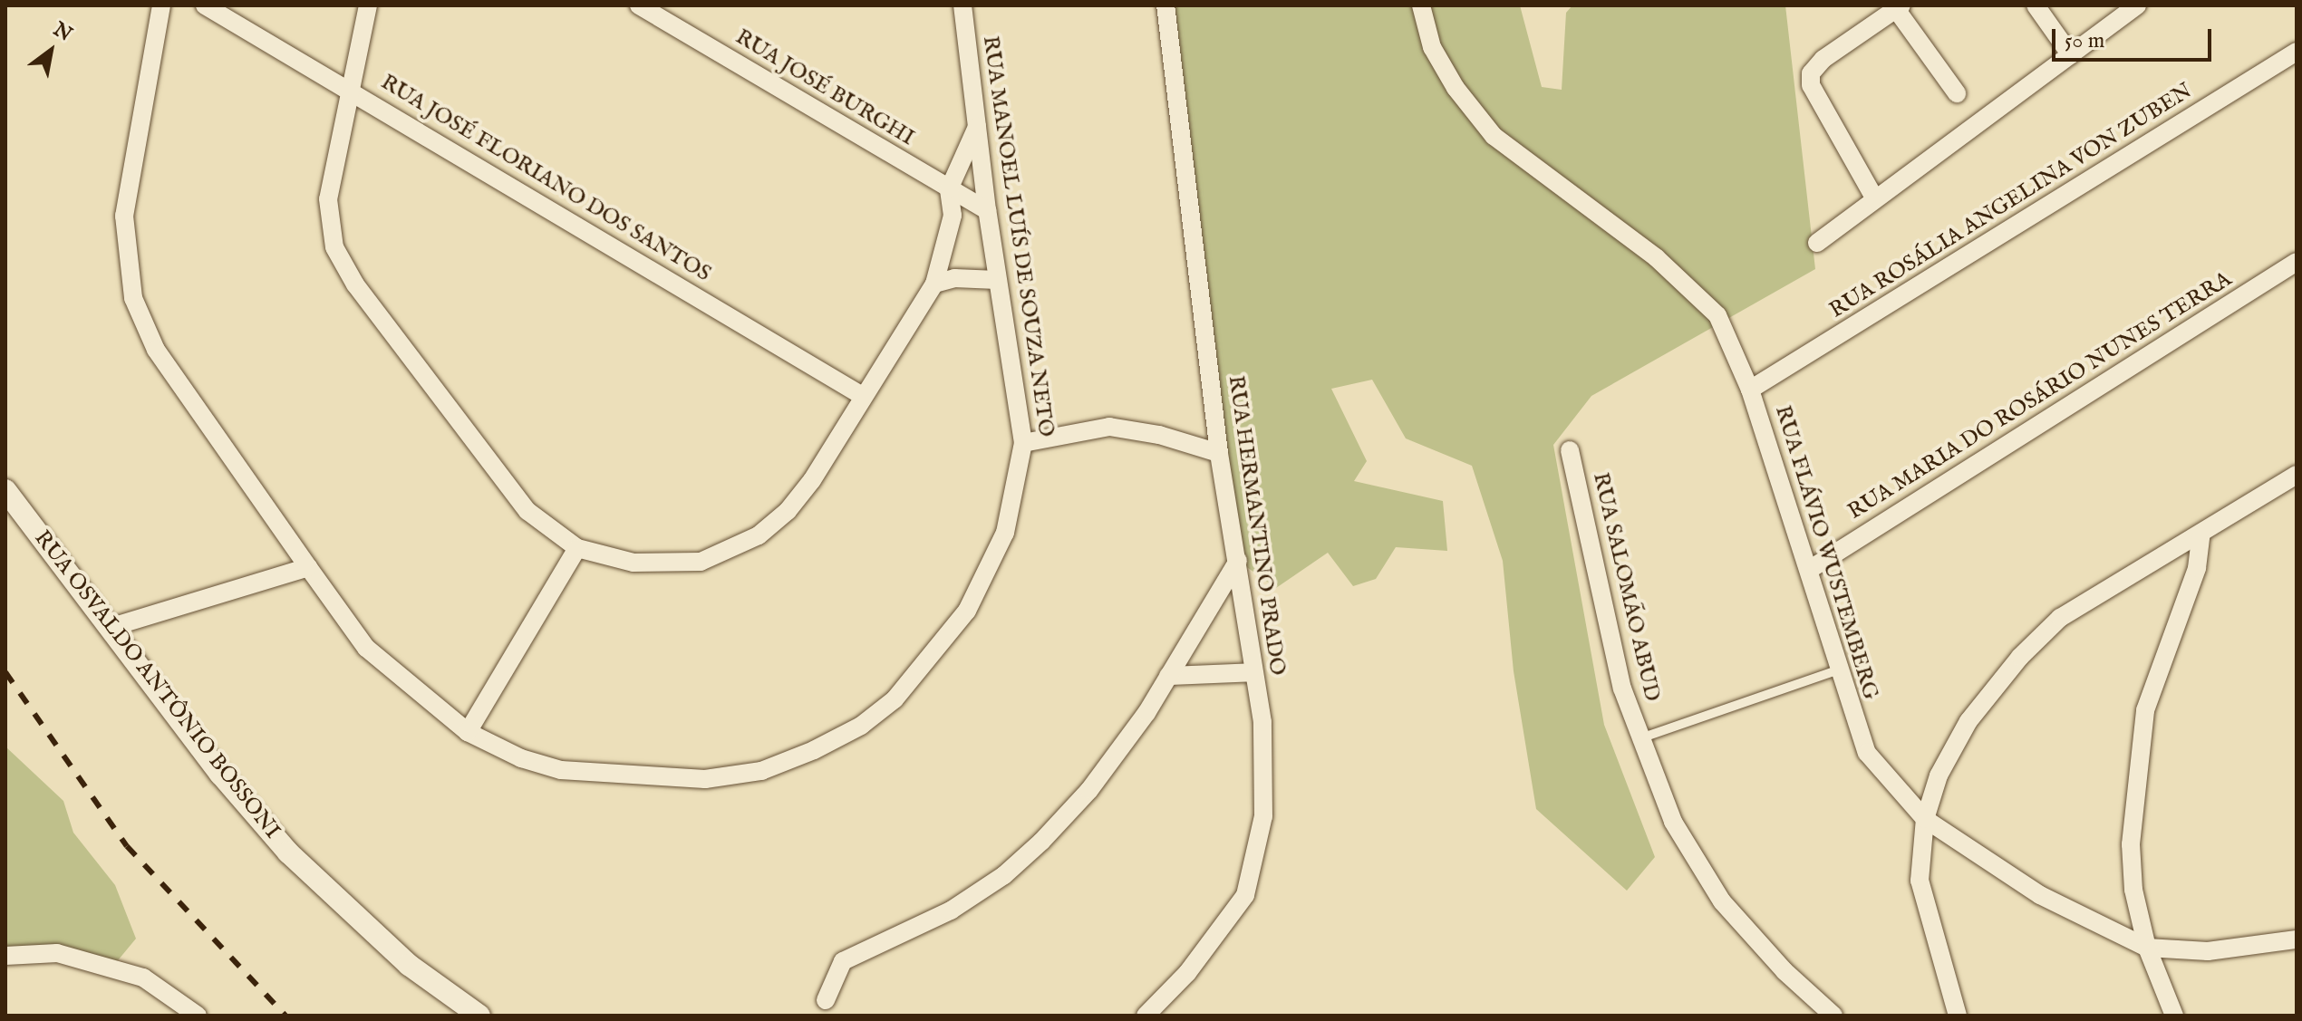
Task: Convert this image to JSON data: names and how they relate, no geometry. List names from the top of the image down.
{
  "streets": {
    "street": [
      "RUA JOSÉ BURGHI",
      "RUA JOSÉ FLORIANO DOS SANTOS",
      "RUA ROSÁLIA ANGELINA VON ZUBEN",
      "RUA MANOEL LUÍS DE SOUZA NETO",
      "RUA MARIA DO ROSÁRIO NUNES TERRA",
      "RUA HERMANTINO PRADO",
      "RUA FLÁVIO WUSTEMBERG",
      "RUA SALOMÃO ABUD",
      "RUA OSVALDO ANTÔNIO BOSSONI"
    ]
  },
  "crossings": [
    ["RUA JOSÉ BURGHI", "RUA MANOEL LUÍS DE SOUZA NETO"],
    ["RUA ROSÁLIA ANGELINA VON ZUBEN", "RUA FLÁVIO WUSTEMBERG"],
    ["RUA MARIA DO ROSÁRIO NUNES TERRA", "RUA FLÁVIO WUSTEMBERG"]
  ],
  "scale_bar": "50 m",
  "north": "top right"
}
